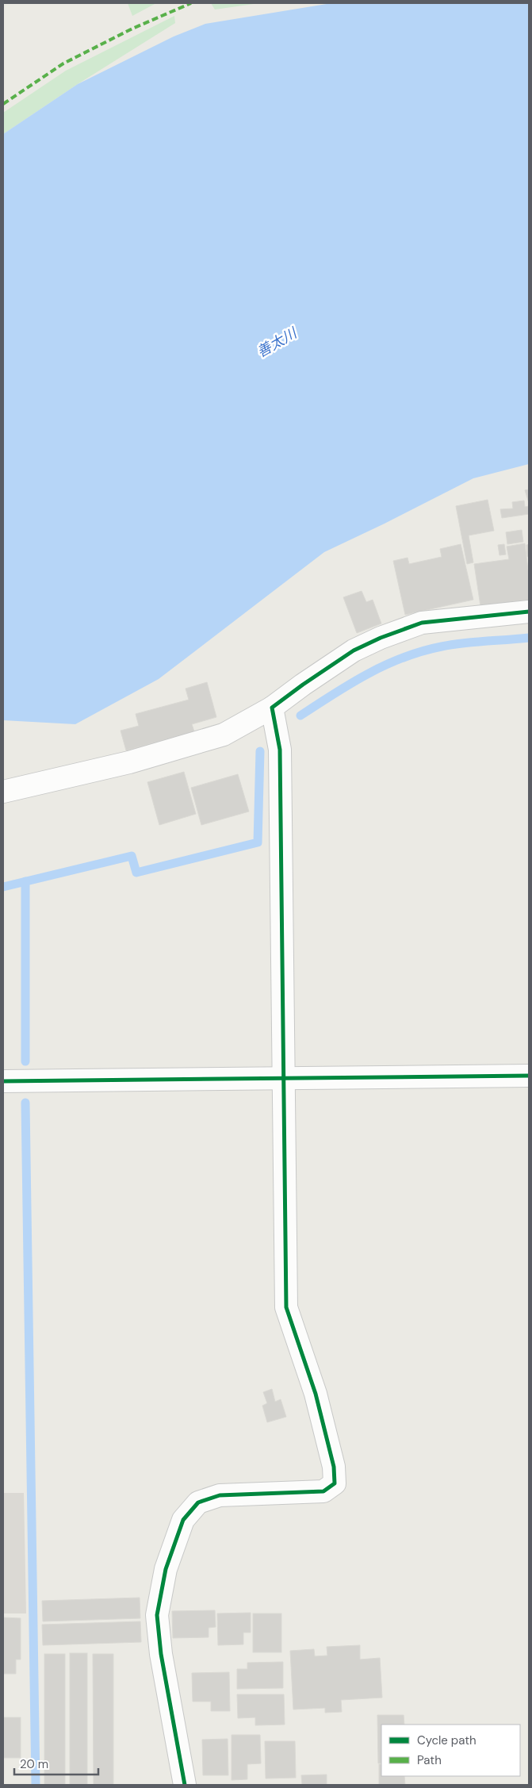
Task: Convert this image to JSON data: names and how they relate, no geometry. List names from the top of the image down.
{
  "water": ["善太川"],
  "legend": ["Cycle path", "Path"],
  "scale_bar": "20 m"
}
